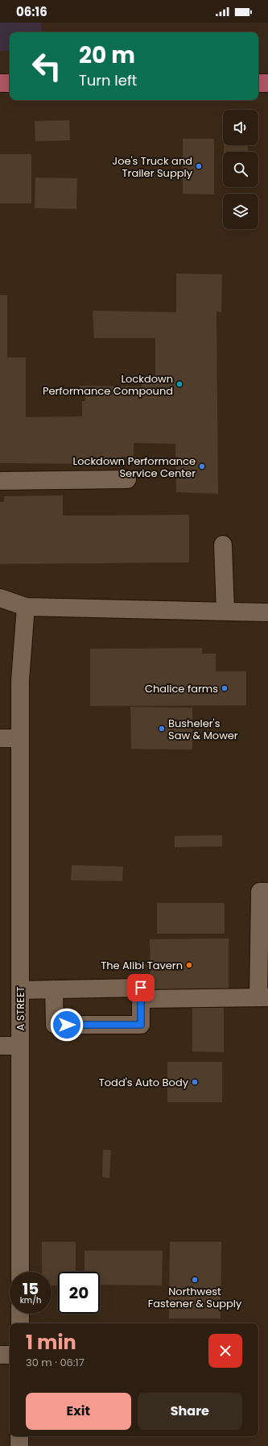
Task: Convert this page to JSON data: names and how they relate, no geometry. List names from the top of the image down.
{
  "streets": {
    "street": ["A STREET"]
  },
  "places": [
    "Joe's Truck and Trailer Supply",
    "Lockdown Performance Compound",
    "Lockdown Performance Service Center",
    "Chalice farms",
    "Busheler's Saw & Mower",
    "The Alibi Tavern",
    "Todd's Auto Body",
    "Northwest Fastener & Supply"
  ],
  "page": {
    "status": "06:16",
    "turn": ["20 m", "Turn left"],
    "speed": "15 km/h",
    "limit": "20",
    "heading": ["1 min", "30 m · 06:17"],
    "buttons": ["Exit", "Share"]
  }
}
